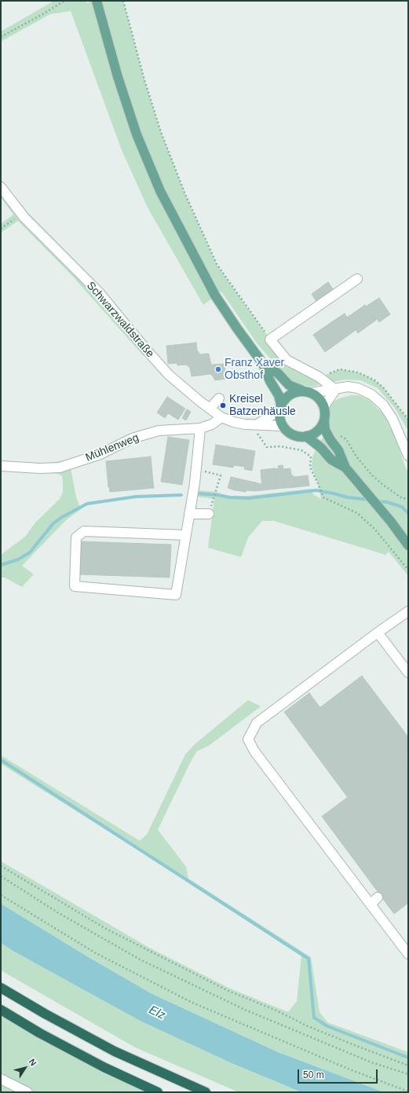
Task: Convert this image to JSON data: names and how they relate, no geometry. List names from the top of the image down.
{
  "streets": {
    "street": ["Schwarzwaldstraße", "Mühlenweg"]
  },
  "crossings": [
    ["Schwarzwaldstraße", "Mühlenweg"]
  ],
  "water": ["Elz"],
  "places": ["Franz Xaver Obsthof", "Kreisel Batzenhäusle"],
  "scale_bar": "50 m",
  "north": "top right"
}
